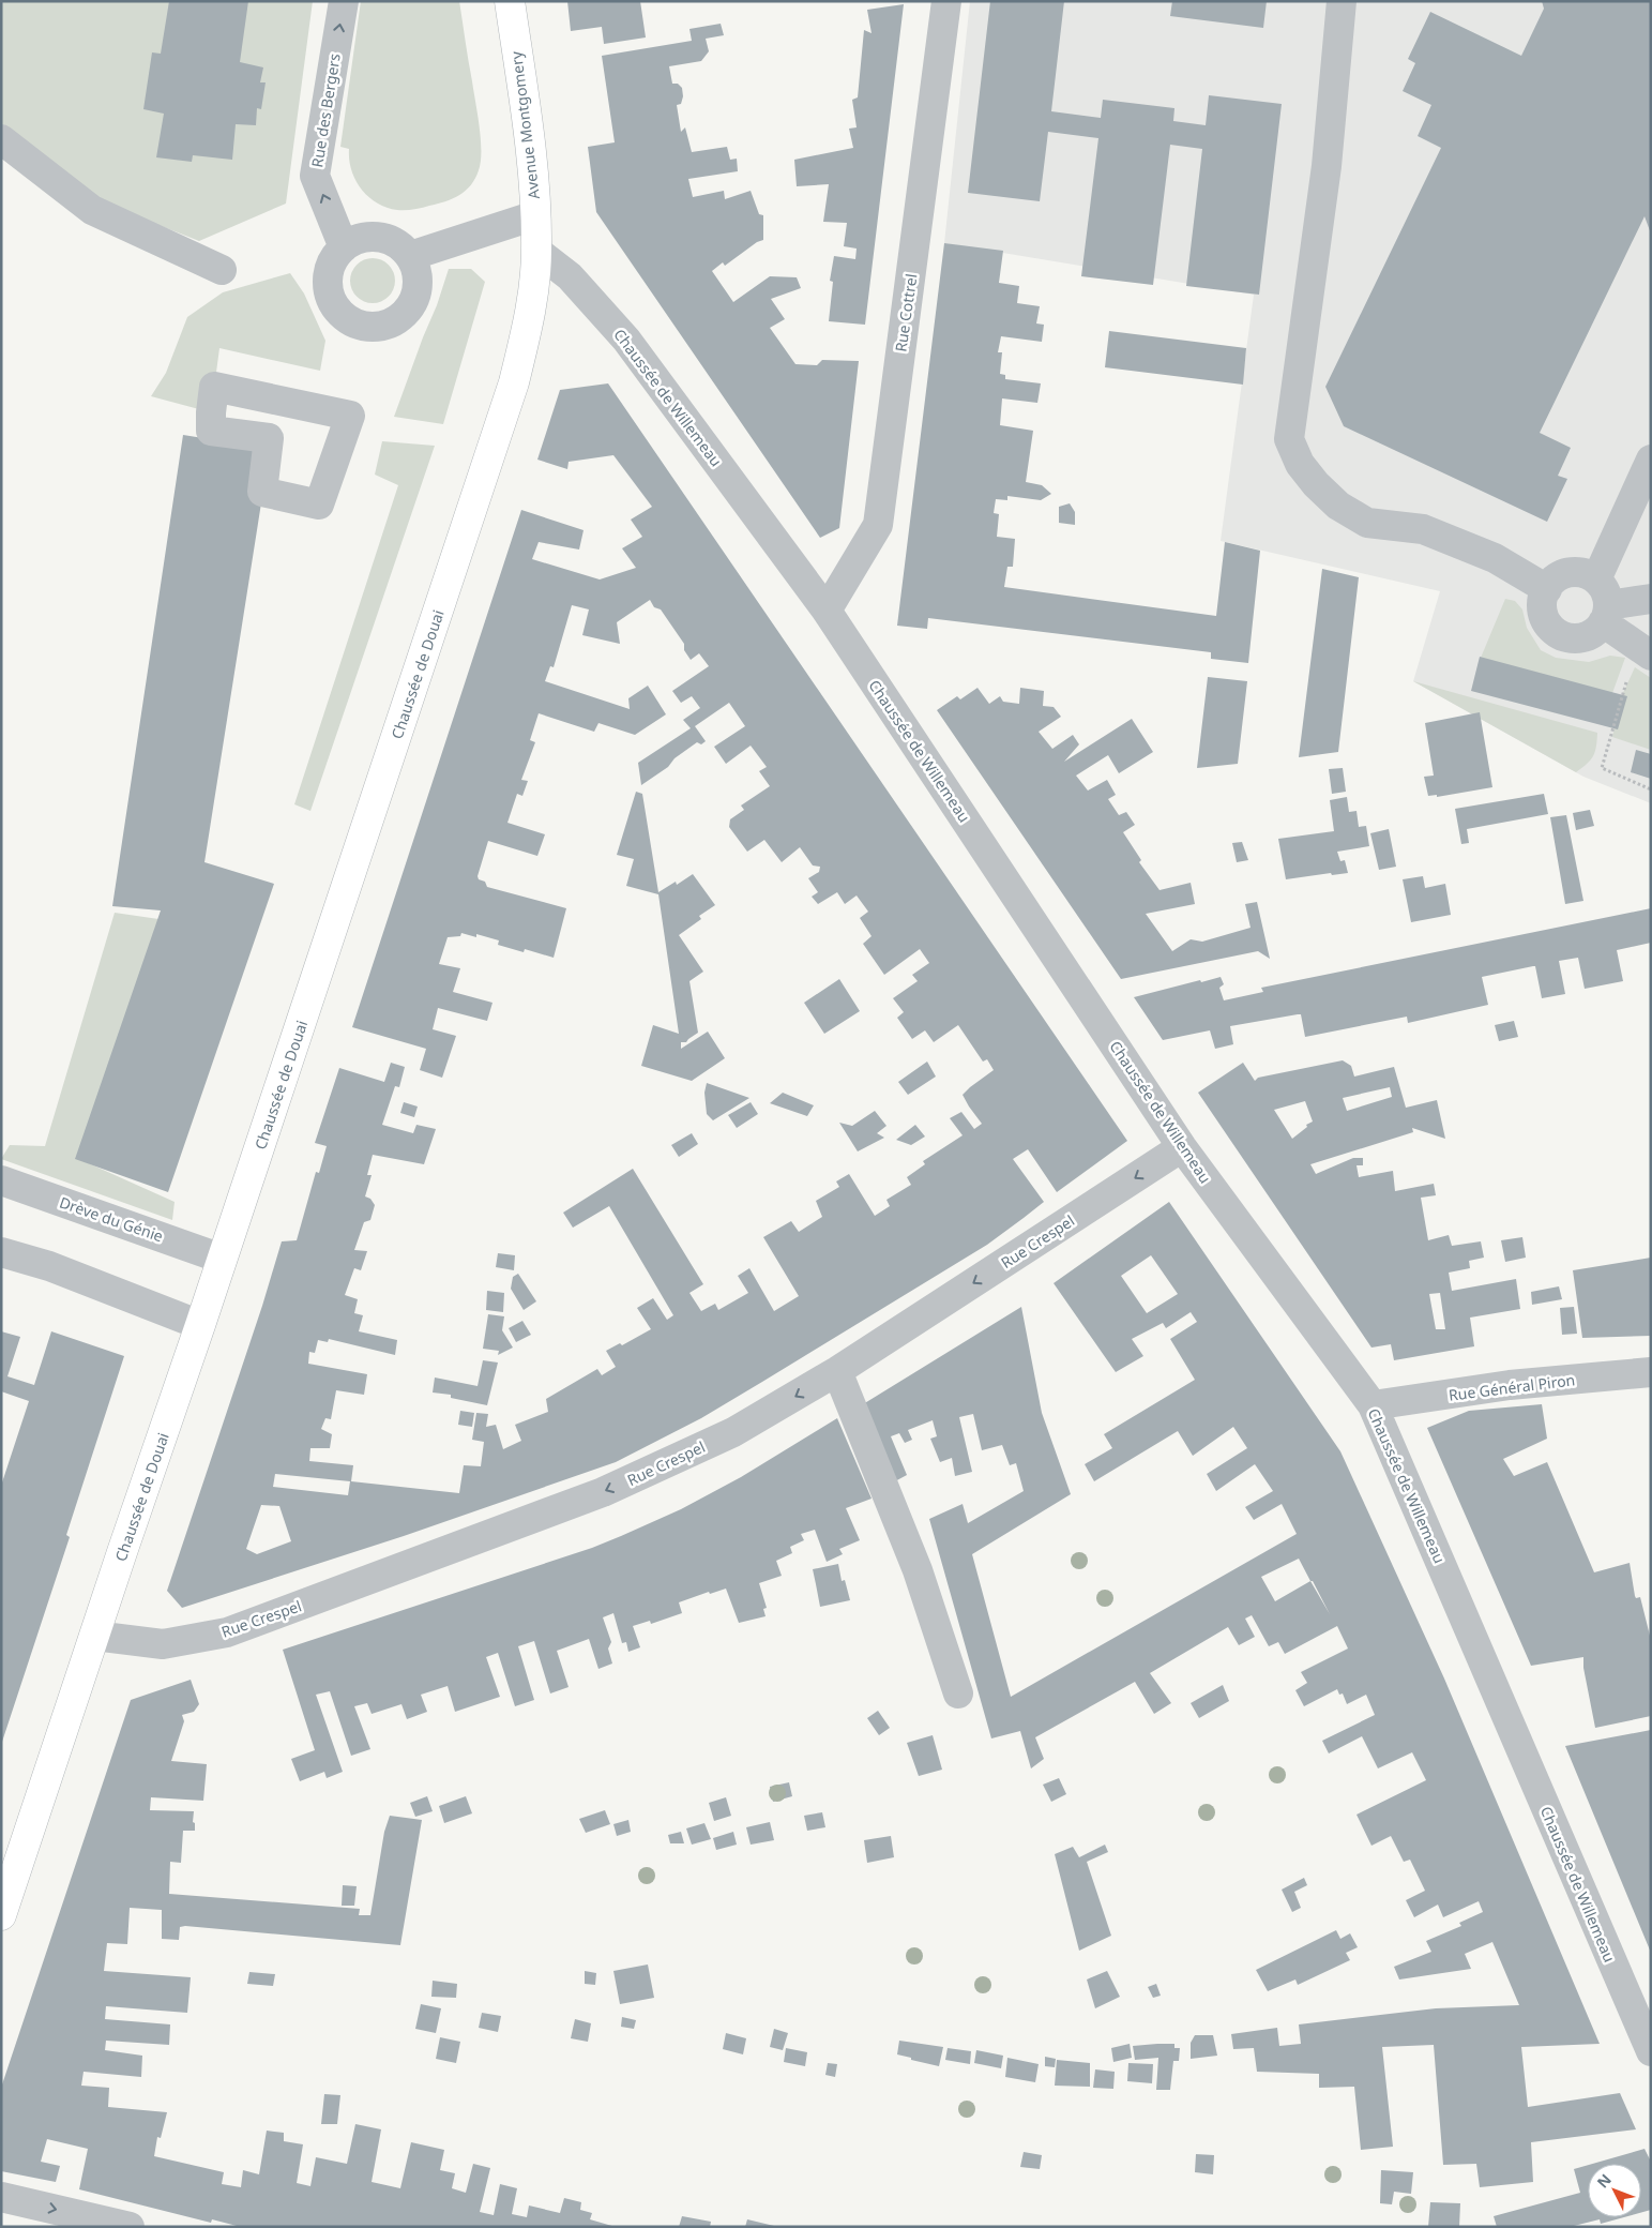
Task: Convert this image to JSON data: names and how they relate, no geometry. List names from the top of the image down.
{
  "streets": {
    "main road": ["Avenue Montgomery", "Chaussée de Douai"],
    "street": [
      "Rue des Bergers",
      "Rue Cottrel",
      "Chaussée de Willemeau",
      "Drève du Génie",
      "Rue Crespel",
      "Rue Général Piron"
    ]
  },
  "crossings": [
    ["Avenue Montgomery", "Chaussée de Willemeau"],
    ["Avenue Montgomery", "Chaussée de Douai"],
    ["Rue Cottrel", "Chaussée de Willemeau"],
    ["Chaussée de Willemeau", "Chaussée de Douai"],
    ["Chaussée de Willemeau", "Rue Crespel"],
    ["Chaussée de Willemeau", "Rue Général Piron"],
    ["Chaussée de Douai", "Drève du Génie"],
    ["Chaussée de Douai", "Rue Crespel"]
  ],
  "one_way": ["Rue des Bergers", "Rue Crespel"],
  "north": "top left"
}
